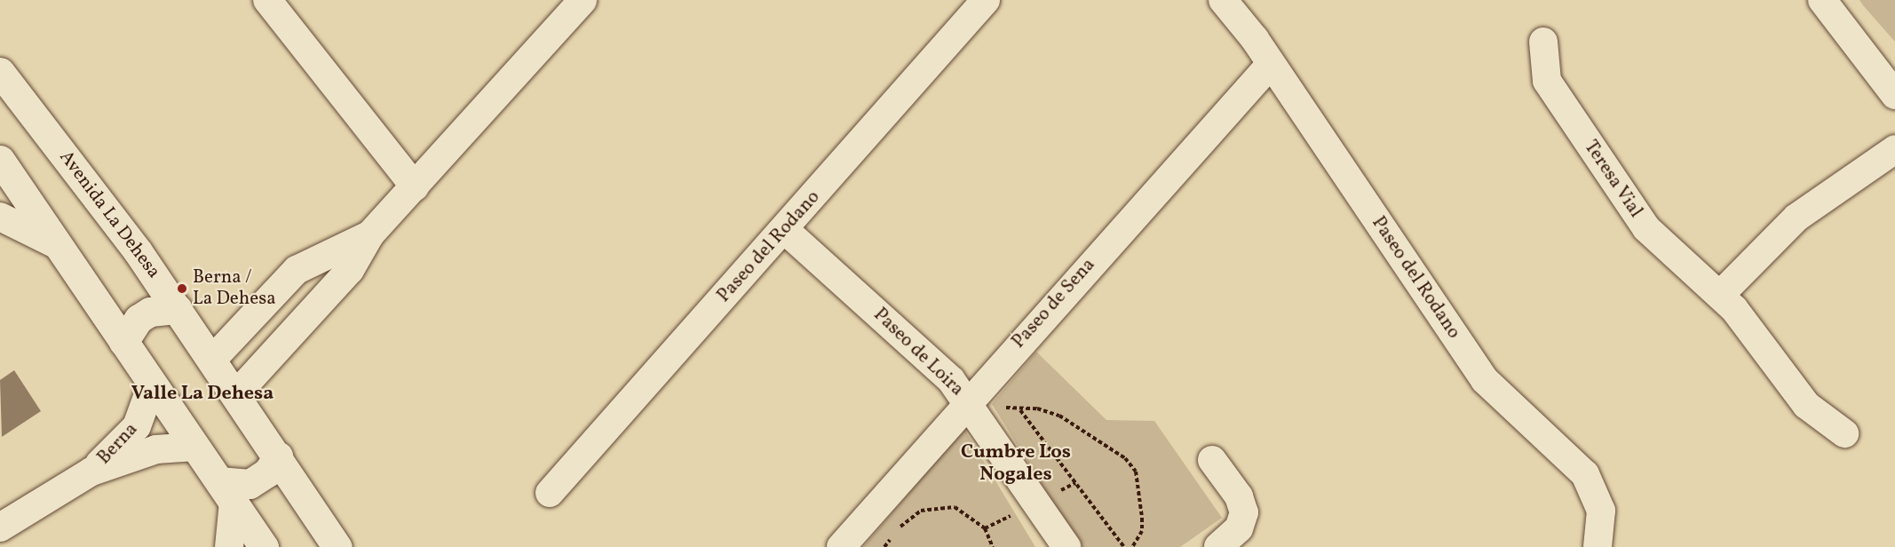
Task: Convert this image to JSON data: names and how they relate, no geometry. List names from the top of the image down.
{
  "streets": {
    "street": [
      "Teresa Vial",
      "Avenida La Dehesa",
      "Paseo del Rodano",
      "Paseo de Sena",
      "Paseo de Loira",
      "Berna"
    ]
  },
  "crossings": [
    ["Paseo del Rodano", "Paseo de Sena"],
    ["Paseo del Rodano", "Paseo de Loira"],
    ["Paseo de Sena", "Paseo de Loira"]
  ],
  "districts": ["Valle La Dehesa", "Cumbre Los Nogales"],
  "places": ["Berna / La Dehesa"]
}
